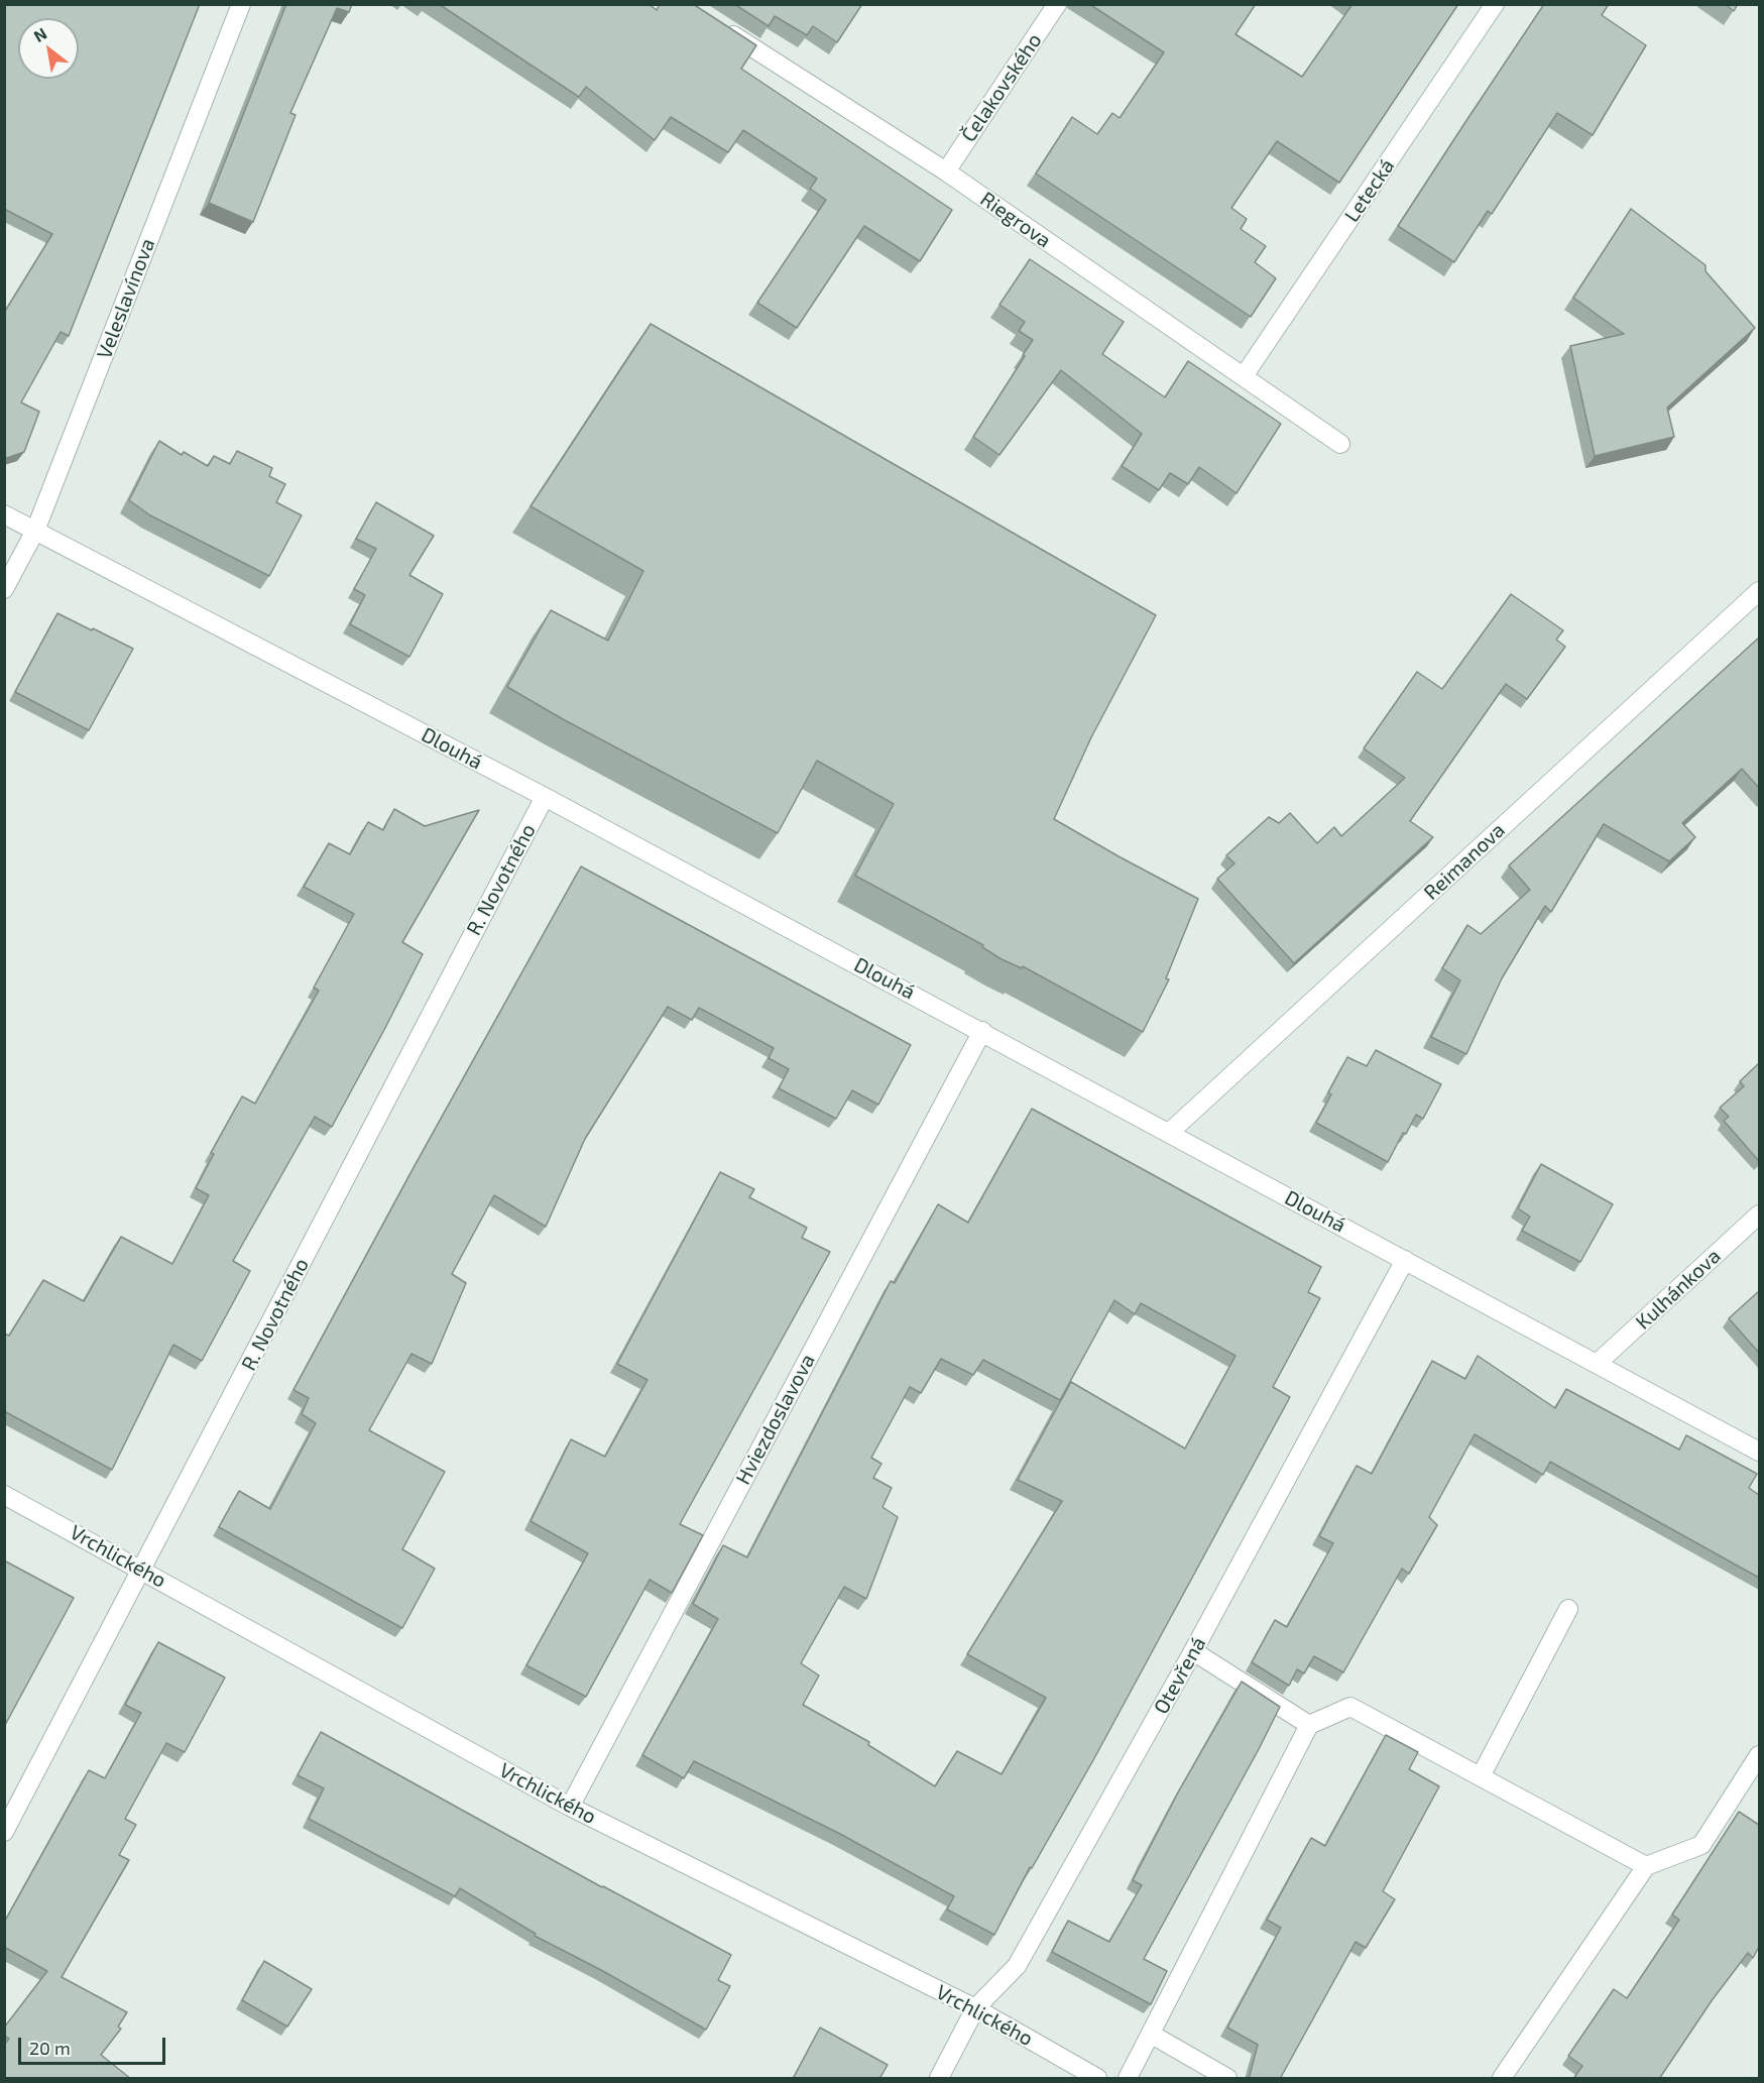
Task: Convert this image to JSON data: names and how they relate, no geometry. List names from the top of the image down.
{
  "streets": {
    "street": [
      "Čelakovského",
      "Letecká",
      "Riegrova",
      "Veleslavínova",
      "Dlouhá",
      "Reimanova",
      "R. Novotného",
      "Kulhánkova",
      "Hviezdoslavova",
      "Vrchlického",
      "Otevřená"
    ]
  },
  "crossings": [
    ["Čelakovského", "Riegrova"],
    ["Letecká", "Riegrova"],
    ["Veleslavínova", "Dlouhá"],
    ["Dlouhá", "Reimanova"],
    ["Dlouhá", "R. Novotného"],
    ["Dlouhá", "Kulhánkova"],
    ["Dlouhá", "Hviezdoslavova"],
    ["Dlouhá", "Otevřená"],
    ["R. Novotného", "Vrchlického"],
    ["Hviezdoslavova", "Vrchlického"],
    ["Vrchlického", "Otevřená"]
  ],
  "scale_bar": "20 m",
  "north": "top left"
}
